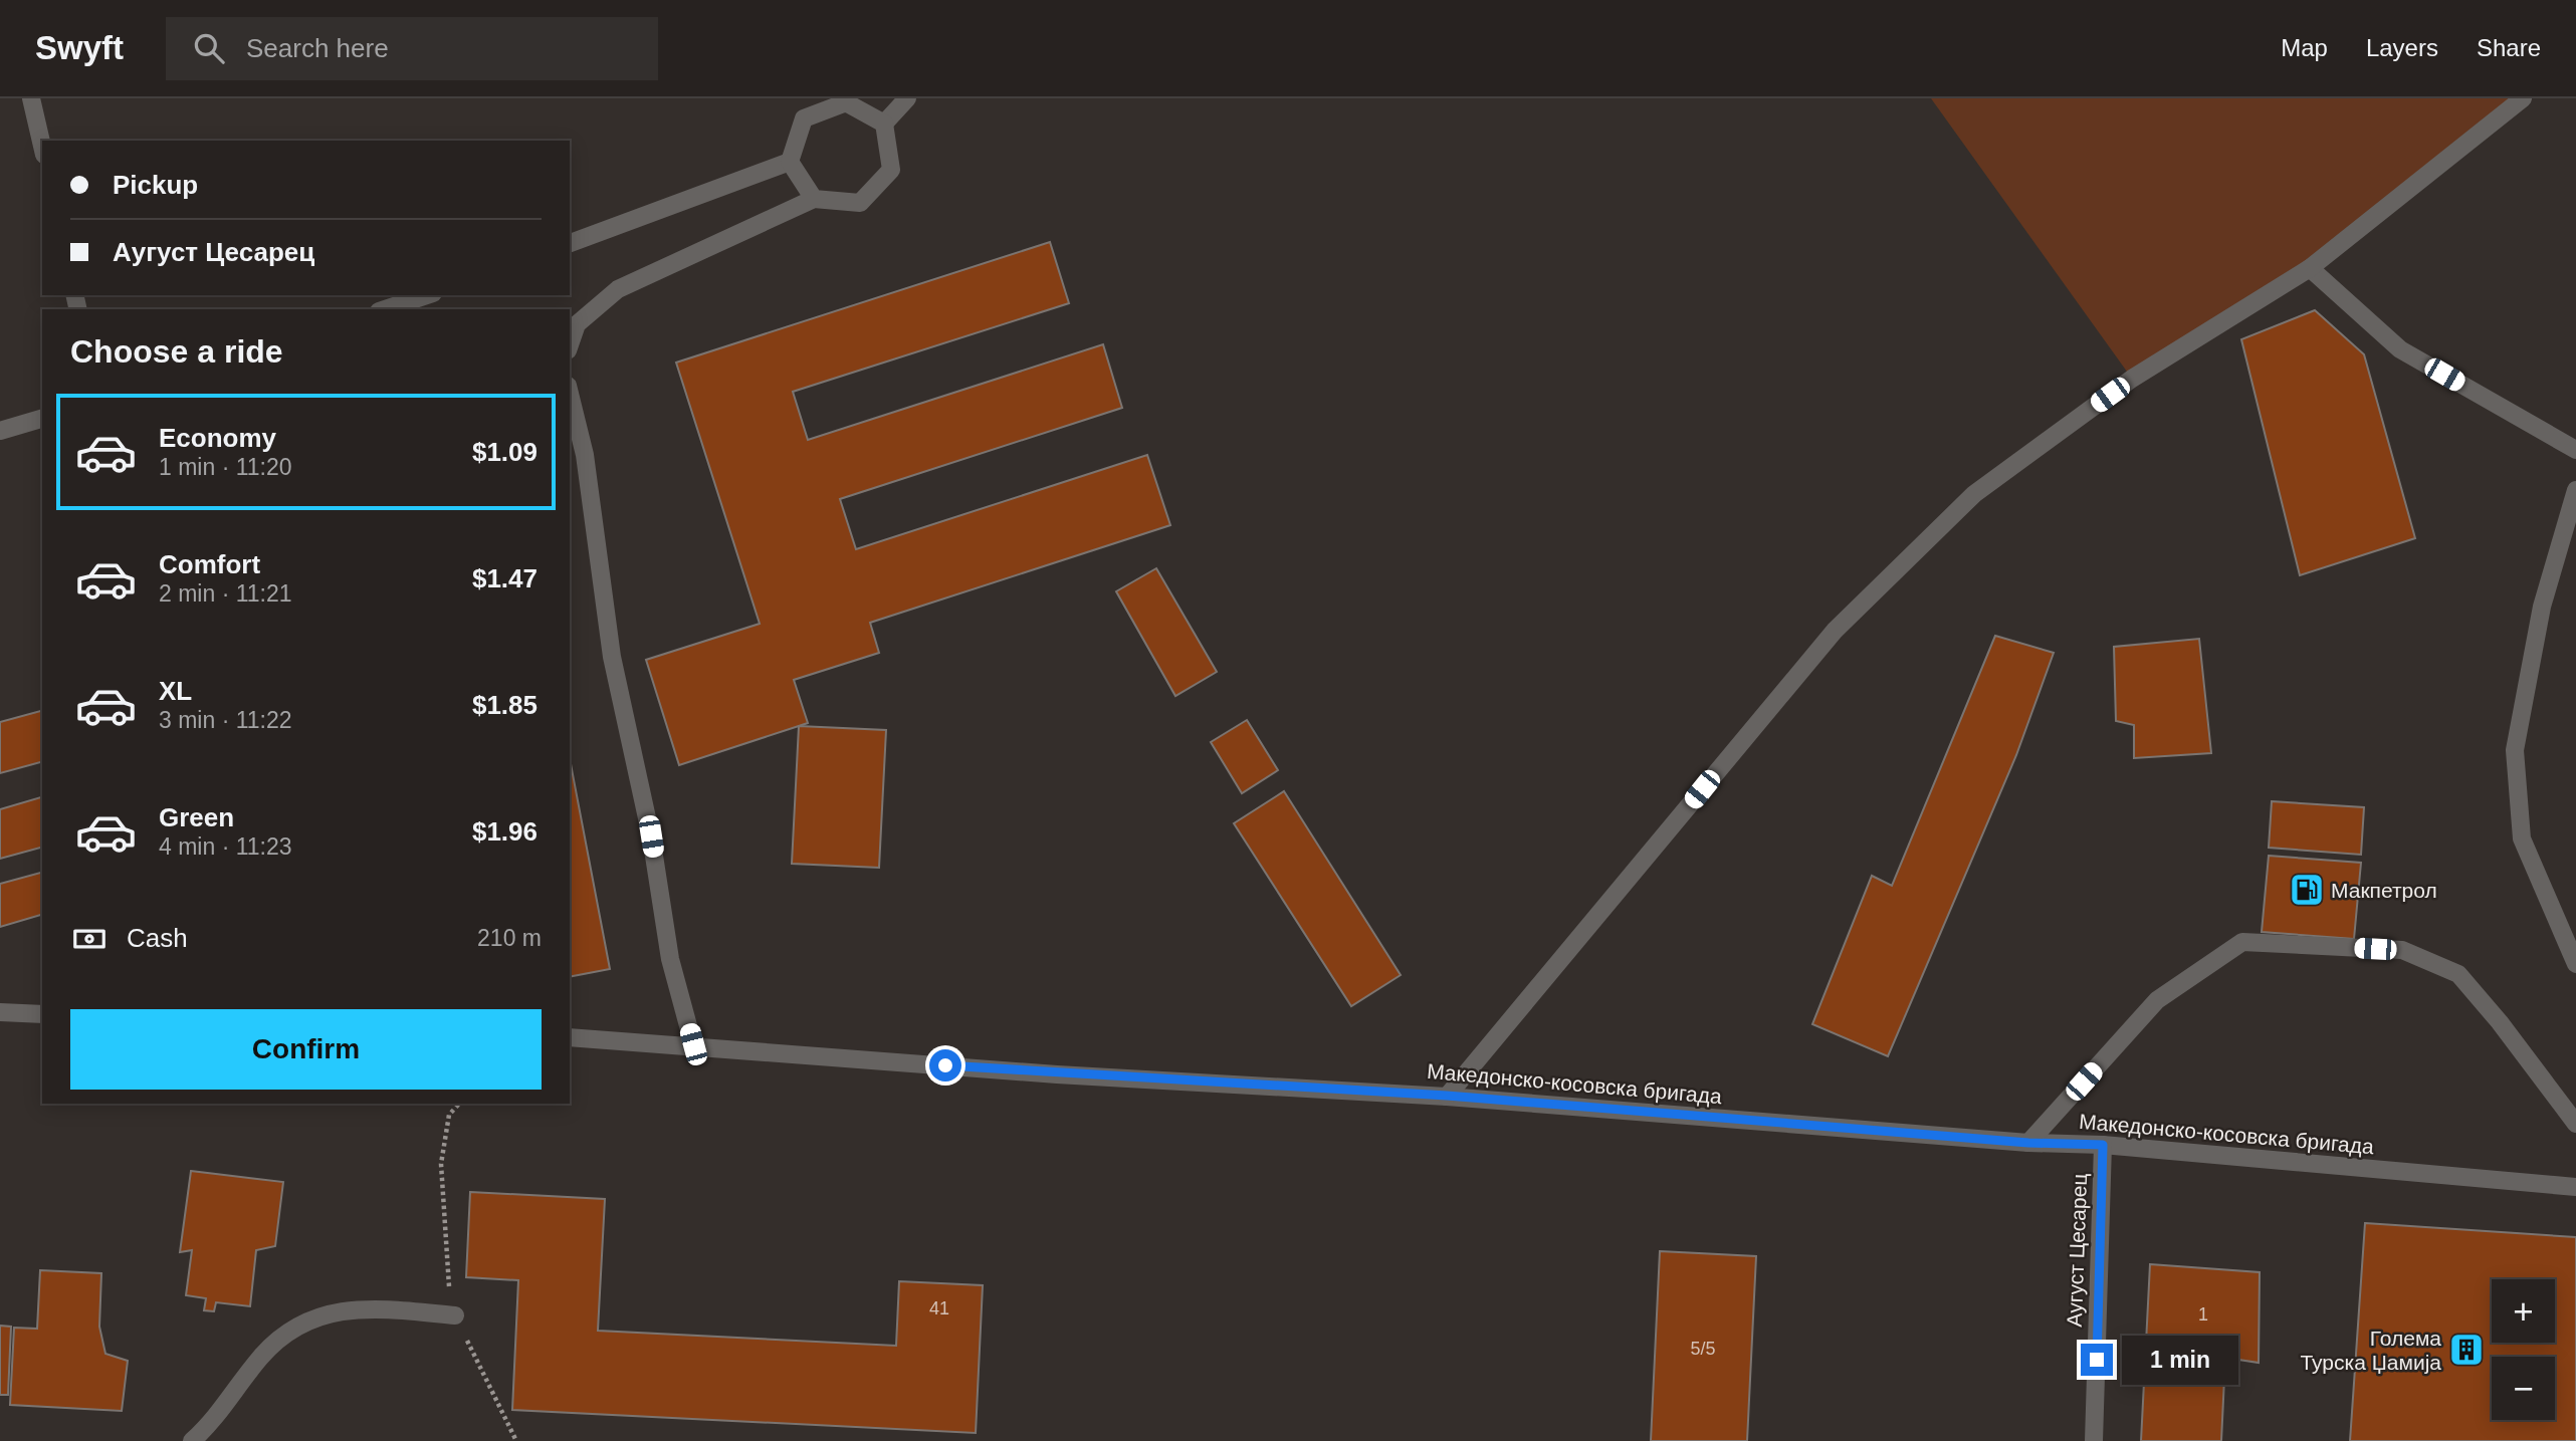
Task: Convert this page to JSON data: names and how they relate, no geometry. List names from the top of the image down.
{
  "streets": {
    "street": ["Македонско-косовска бригада", "Аугуст Цесарец"]
  },
  "crossings": [
    ["Македонско-косовска бригада", "Аугуст Цесарец"]
  ],
  "places": {
    "fuel station": ["Макпетрол"],
    "building": ["Голема Турска Џамија"]
  },
  "house_numbers": ["41", "1", "5/5"],
  "page": {
    "header": "Swyft",
    "search": "Search here",
    "nav": ["Map", "Layers", "Share"],
    "banner": ["Pickup", "Аугуст Цесарец"],
    "heading": "Choose a ride",
    "list": [
      {
        "name": "Economy",
        "note": "1 min · 11:20",
        "value": "$1.09"
      },
      {
        "name": "Comfort",
        "note": "2 min · 11:21",
        "value": "$1.47"
      },
      {
        "name": "XL",
        "note": "3 min · 11:22",
        "value": "$1.85"
      },
      {
        "name": "Green",
        "note": "4 min · 11:23",
        "value": "$1.96"
      }
    ],
    "pay": ["Cash", "210 m"],
    "buttons": "Confirm",
    "map_buttons": ["+", "−"],
    "bubble": "1 min"
  }
}
